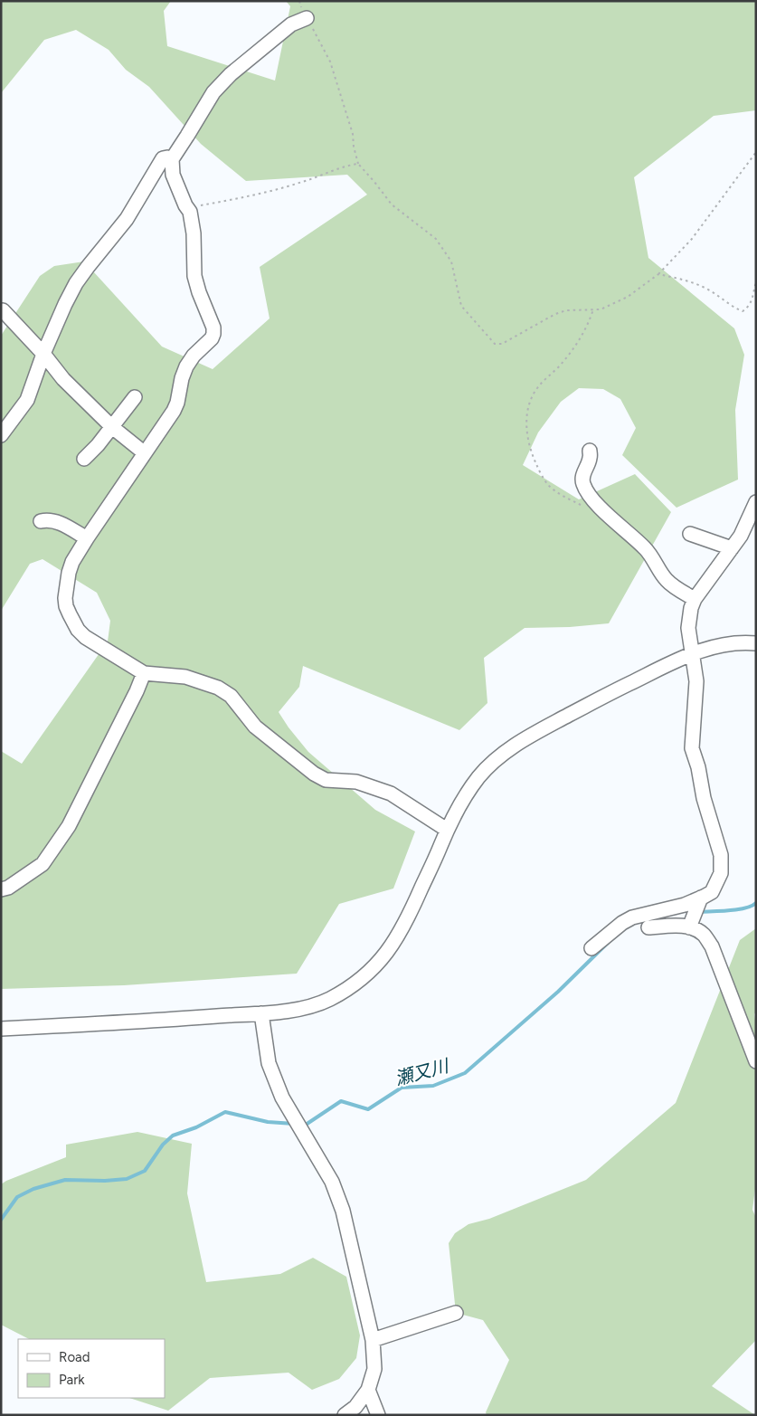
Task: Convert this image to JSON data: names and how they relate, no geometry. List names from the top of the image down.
{
  "water": ["瀬又川"],
  "legend": ["Road", "Park"]
}
